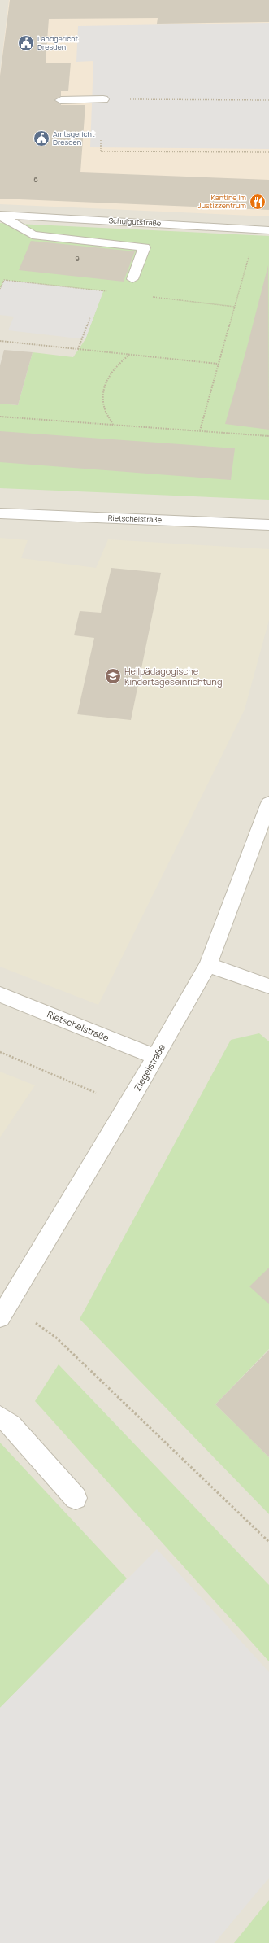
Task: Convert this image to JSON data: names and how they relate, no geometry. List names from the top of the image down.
{
  "streets": {
    "street": ["Schulgutstraße", "Rietschelstraße", "Ziegelstraße"]
  },
  "crossings": [
    ["Rietschelstraße", "Ziegelstraße"]
  ],
  "places": {
    "public building": ["Landgericht Dresden", "Amtsgericht Dresden"],
    "restaurant": ["Kantine im Justizzentrum"],
    "school or university": ["Heilpädagogische Kindertageseinrichtung"]
  },
  "house_numbers": ["6", "9"]
}
